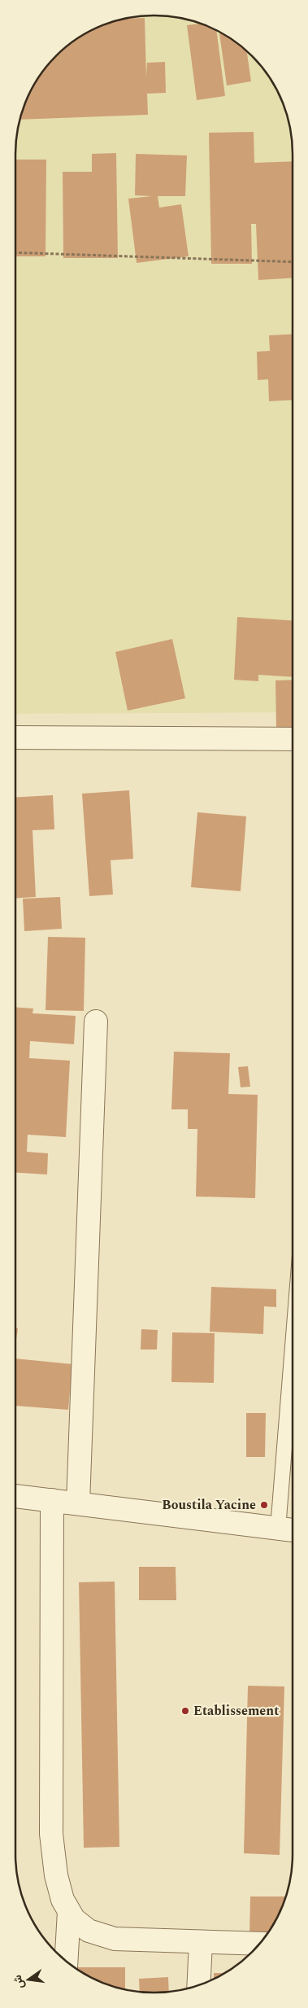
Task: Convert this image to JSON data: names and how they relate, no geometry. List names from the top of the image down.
{
  "places": ["Boustila Yacine", "Etablissement"],
  "north": "left"
}
